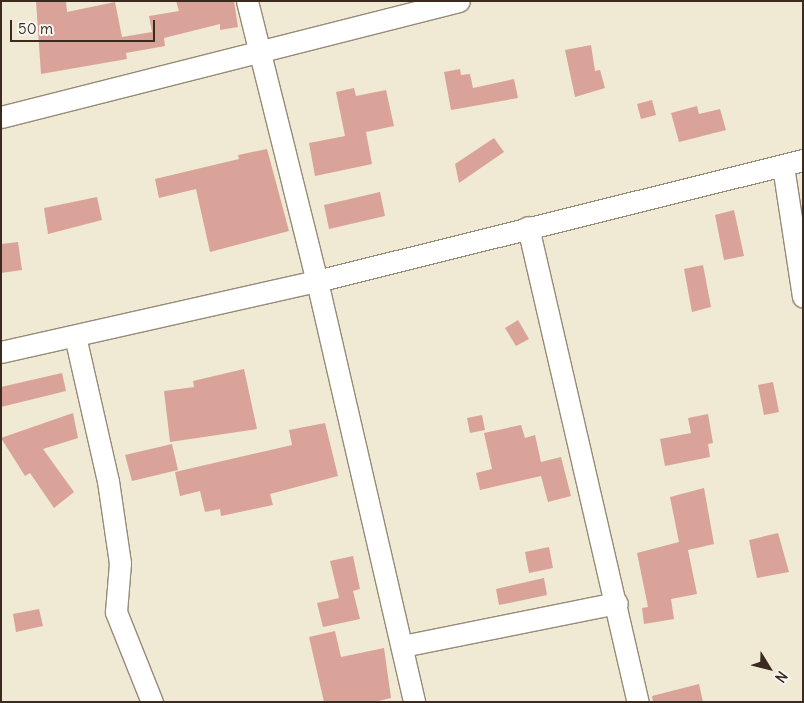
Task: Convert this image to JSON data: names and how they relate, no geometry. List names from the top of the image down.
{
  "scale_bar": "50 m",
  "north": "bottom right"
}
